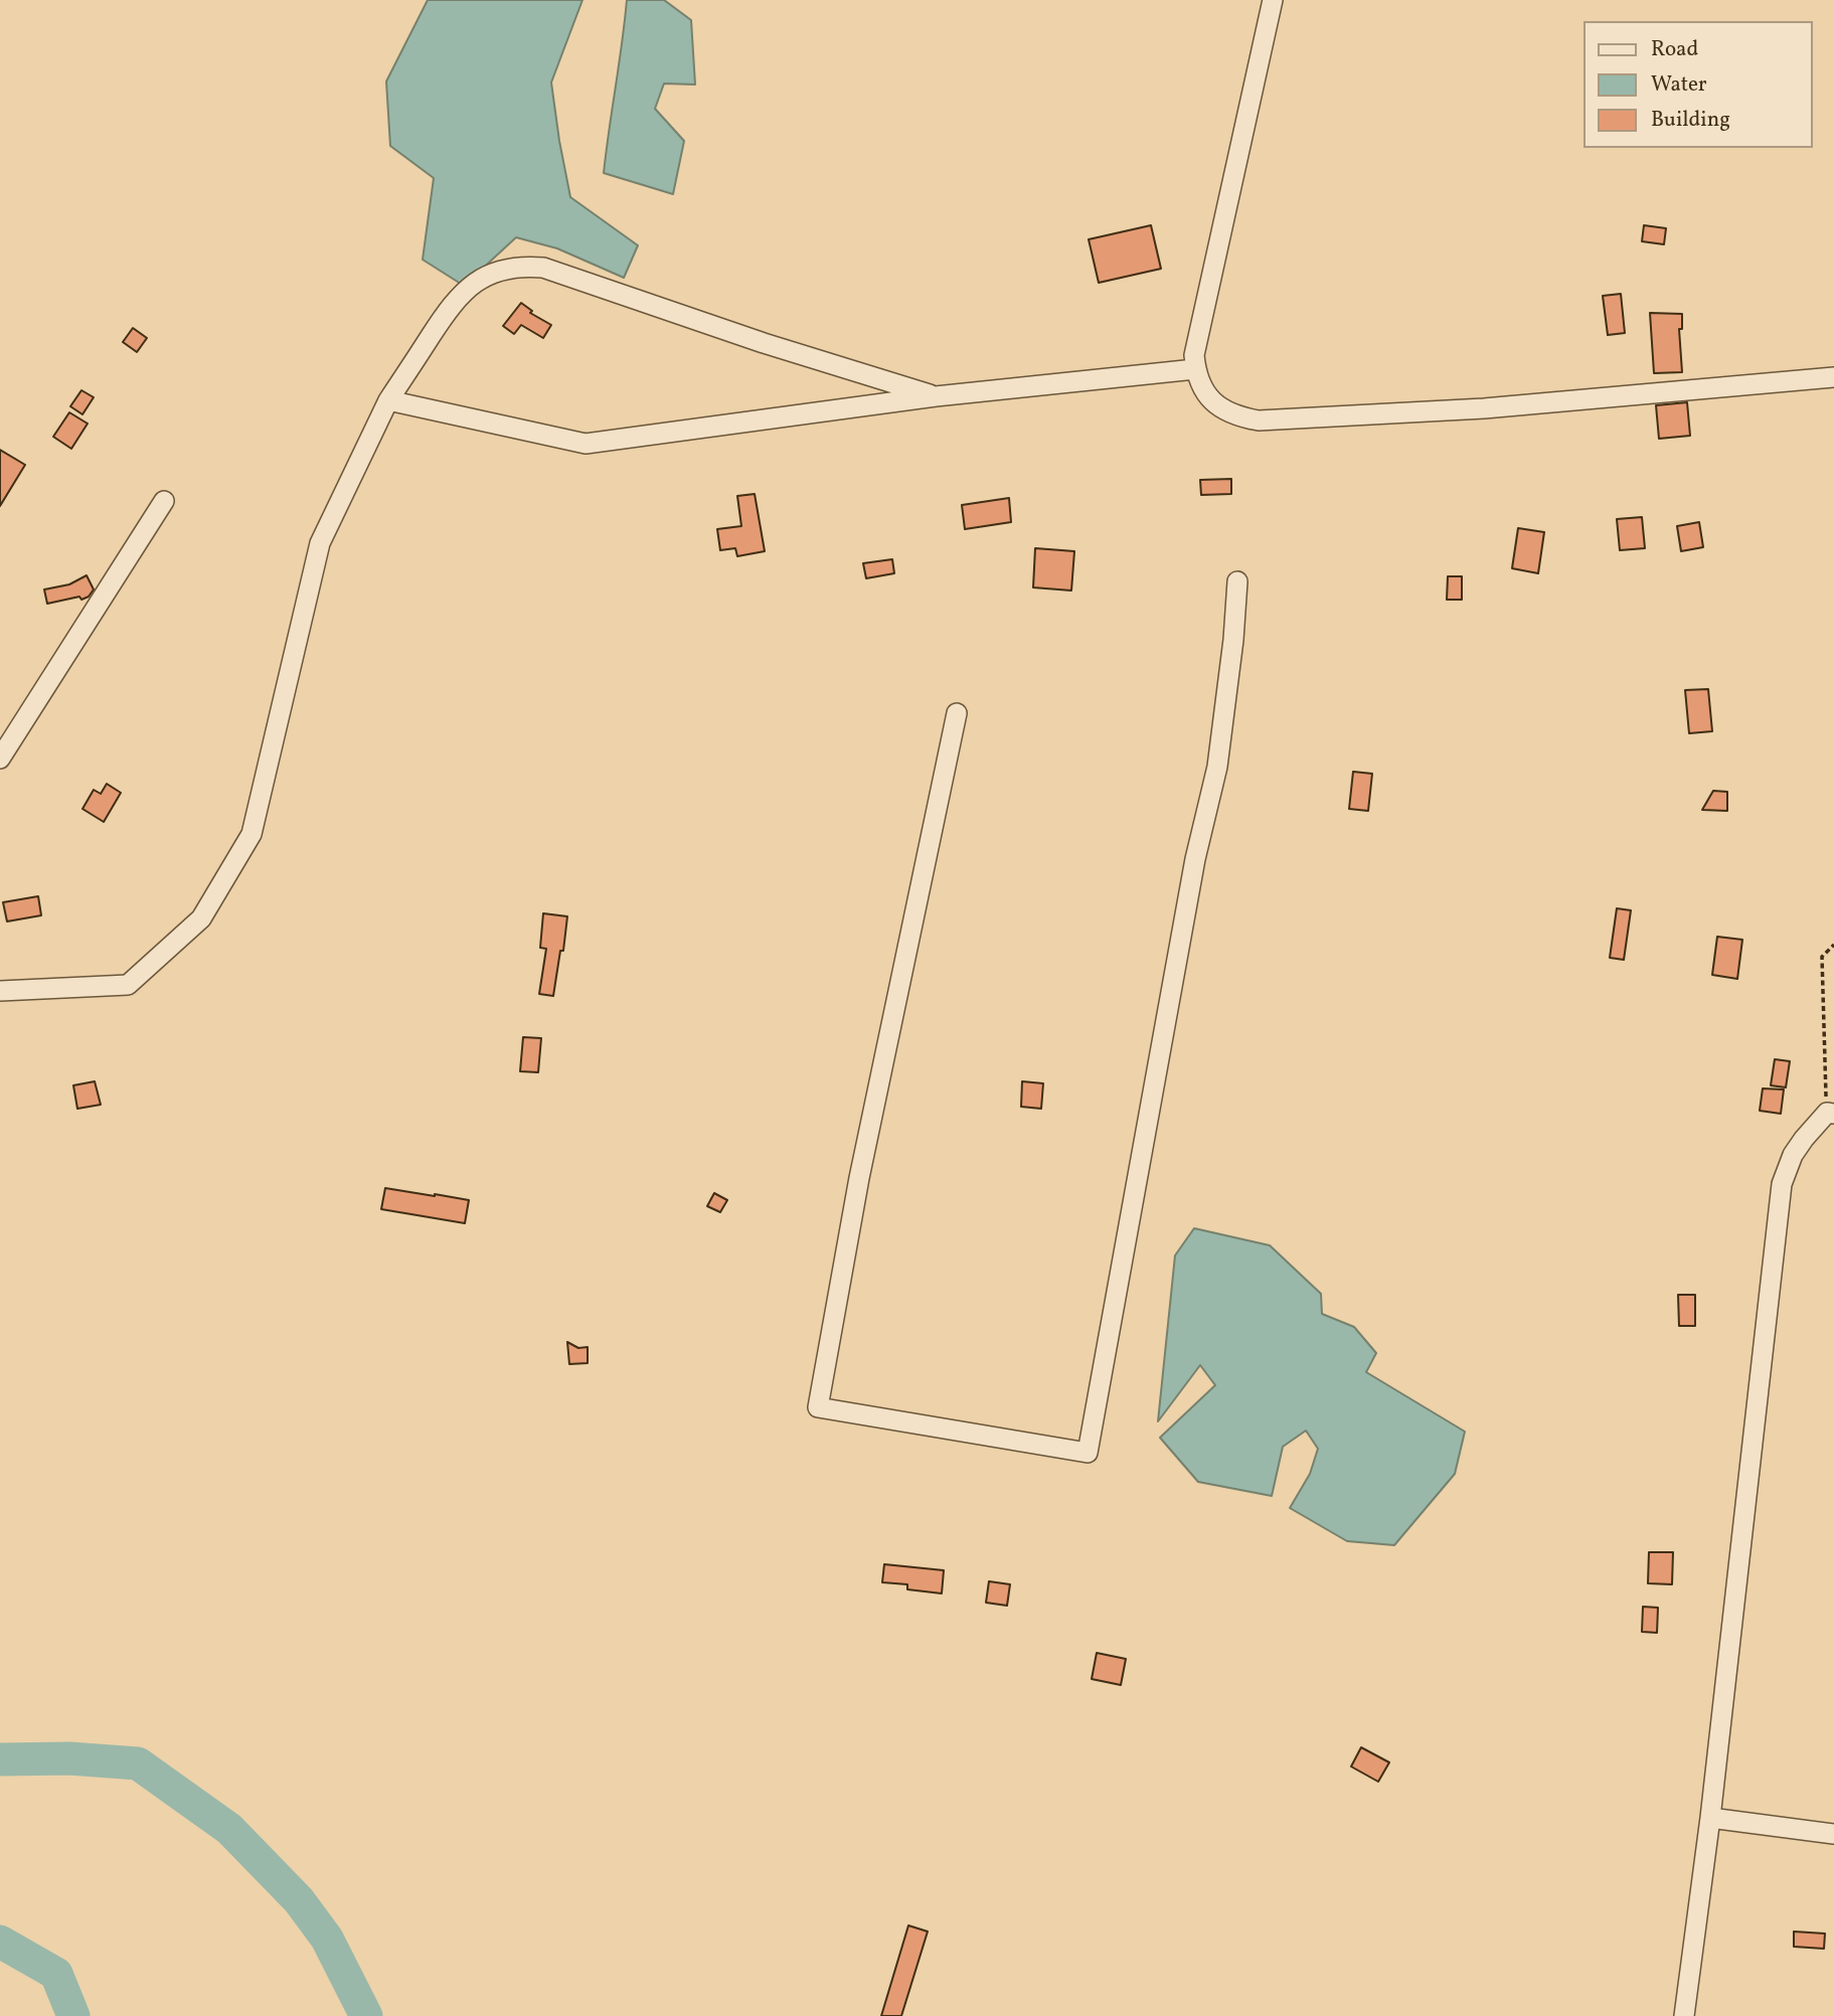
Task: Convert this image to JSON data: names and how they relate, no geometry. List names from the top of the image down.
{
  "legend": ["Road", "Water", "Building"]
}
